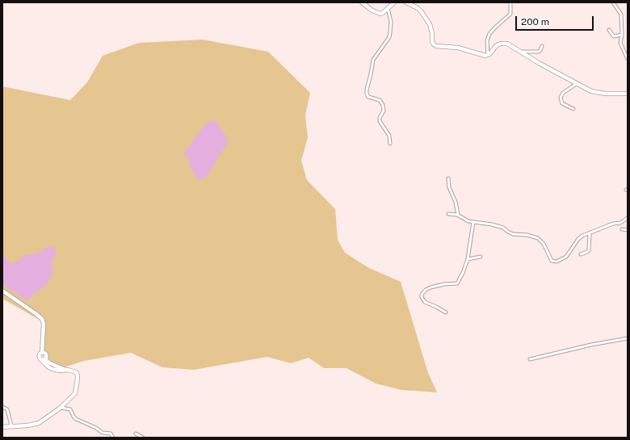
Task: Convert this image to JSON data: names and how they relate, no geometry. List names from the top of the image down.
{
  "scale_bar": "200 m"
}
